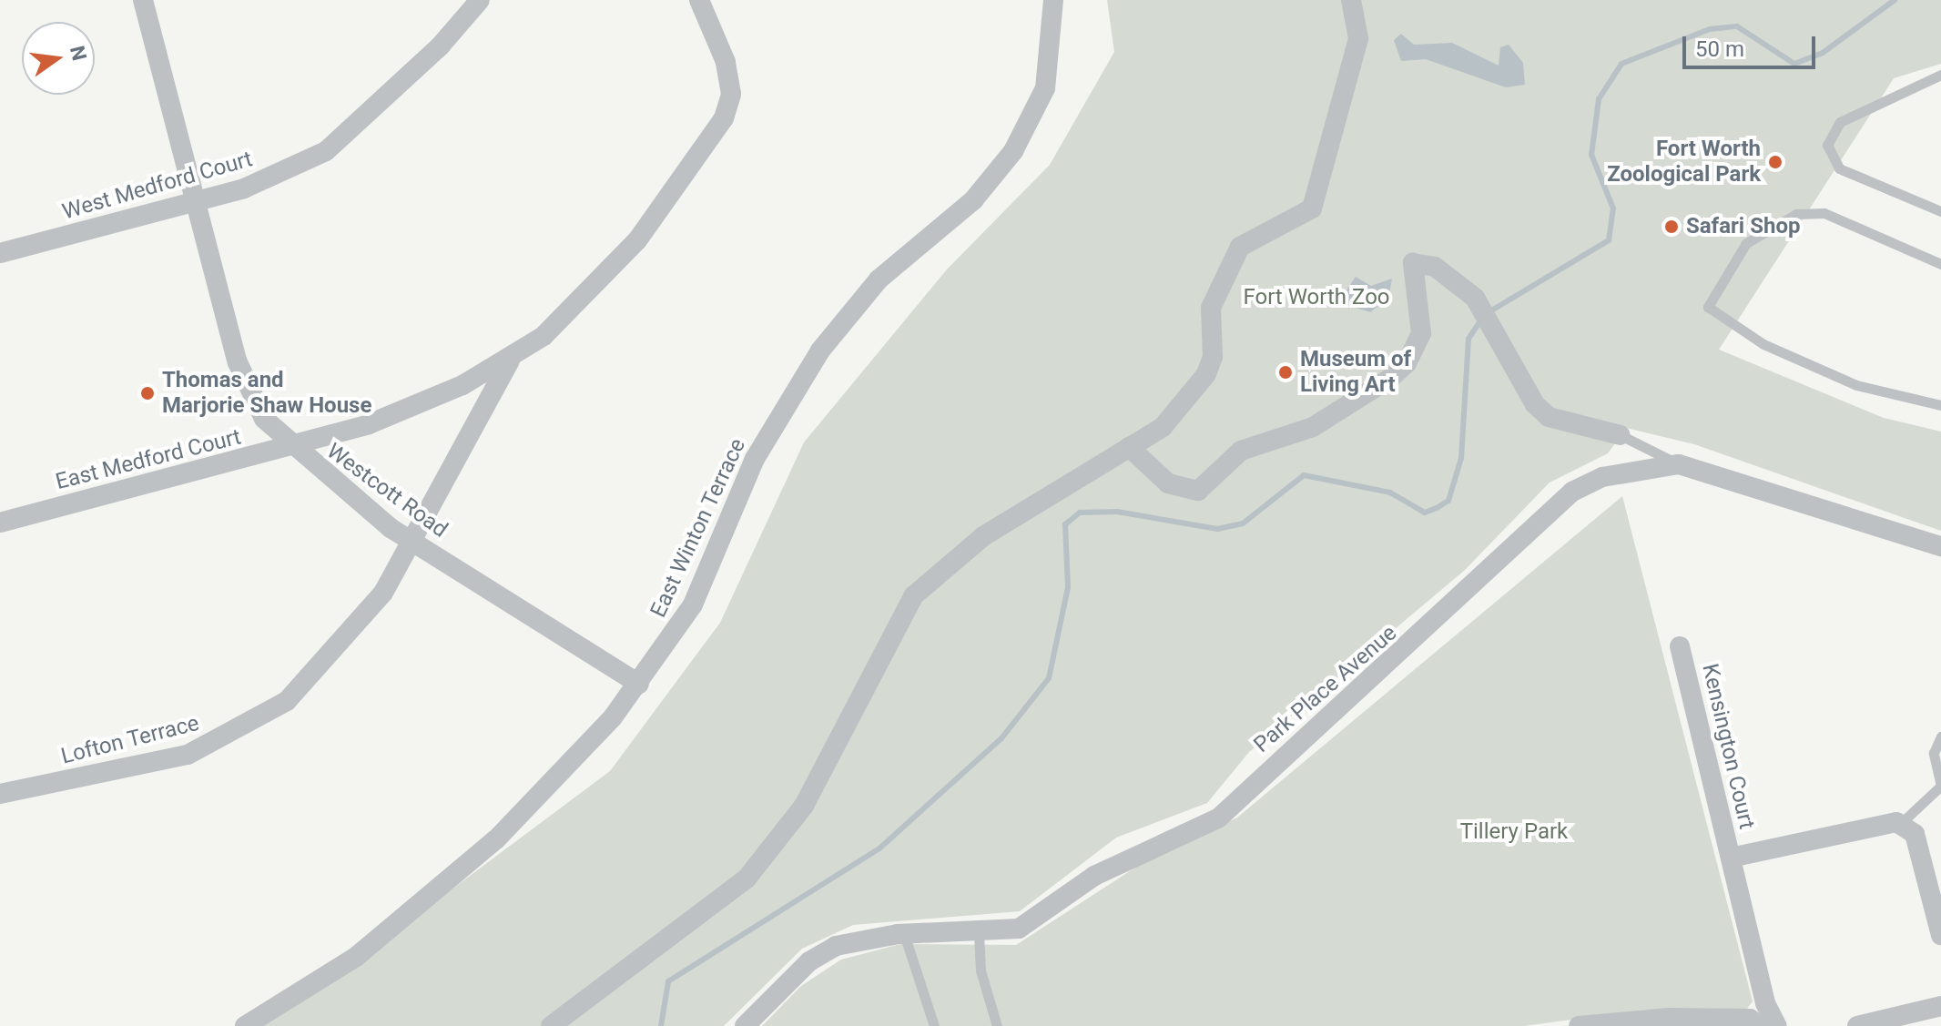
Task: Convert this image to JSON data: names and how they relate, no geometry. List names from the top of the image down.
{
  "streets": {
    "street": [
      "West Medford Court",
      "East Medford Court",
      "Westcott Road",
      "East Winton Terrace",
      "Park Place Avenue",
      "Lofton Terrace",
      "Kensington Court"
    ]
  },
  "crossings": [
    ["West Medford Court", "Westcott Road"],
    ["East Medford Court", "Westcott Road"],
    ["East Medford Court", "Lofton Terrace"],
    ["Westcott Road", "East Winton Terrace"],
    ["Westcott Road", "Lofton Terrace"]
  ],
  "parks": ["Fort Worth Zoo", "Tillery Park"],
  "places": [
    "Fort Worth Zoological Park",
    "Safari Shop",
    "Museum of Living Art",
    "Thomas and Marjorie Shaw House"
  ],
  "scale_bar": "50 m",
  "north": "right"
}
